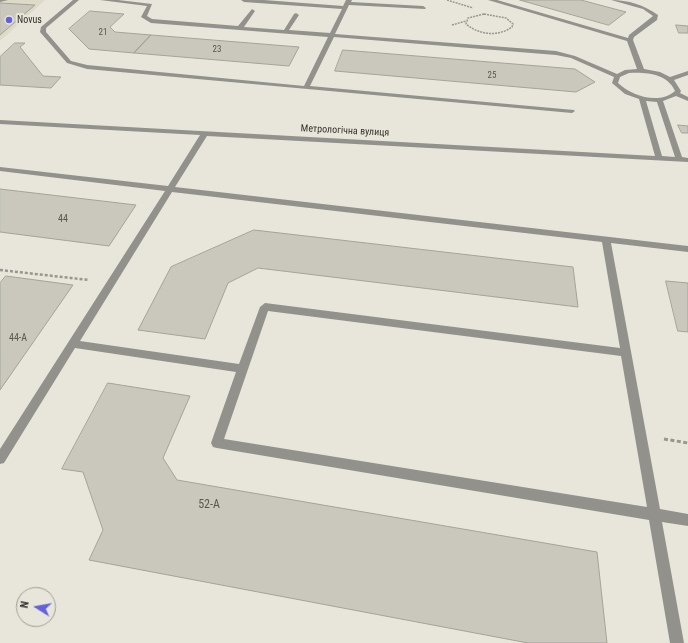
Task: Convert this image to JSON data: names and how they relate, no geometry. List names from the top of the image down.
{
  "streets": {
    "street": ["Метрологічна вулиця"]
  },
  "places": ["Novus"],
  "house_numbers": [
    "21",
    "23",
    "25",
    "44",
    "44-А",
    "52-А"
  ],
  "north": "left"
}
